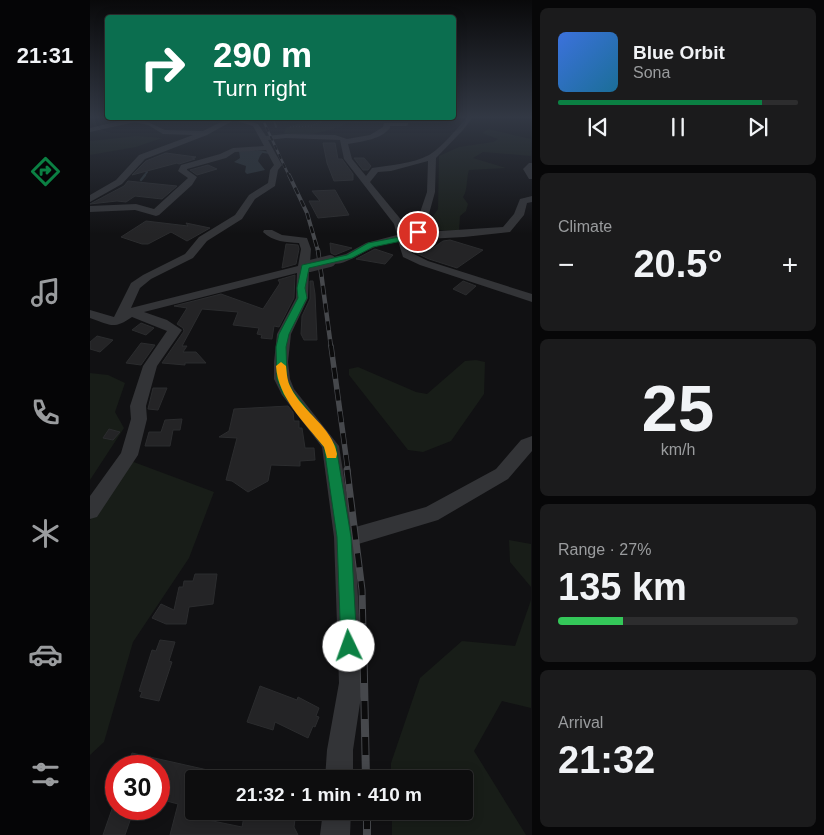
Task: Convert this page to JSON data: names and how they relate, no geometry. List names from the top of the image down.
{
  "page": {
    "tabs": "21:31",
    "turn": ["290 m", "Turn right"],
    "song": ["Blue Orbit", "Sona"],
    "tile": [
      "Climate",
      ["25", "km/h"],
      ["Range · 27%", "135 km"],
      ["Arrival", "21:32"]
    ],
    "heat": ["−", "20.5°", "+"],
    "limit": "30",
    "trip": "21:32 · 1 min · 410 m"
  }
}
